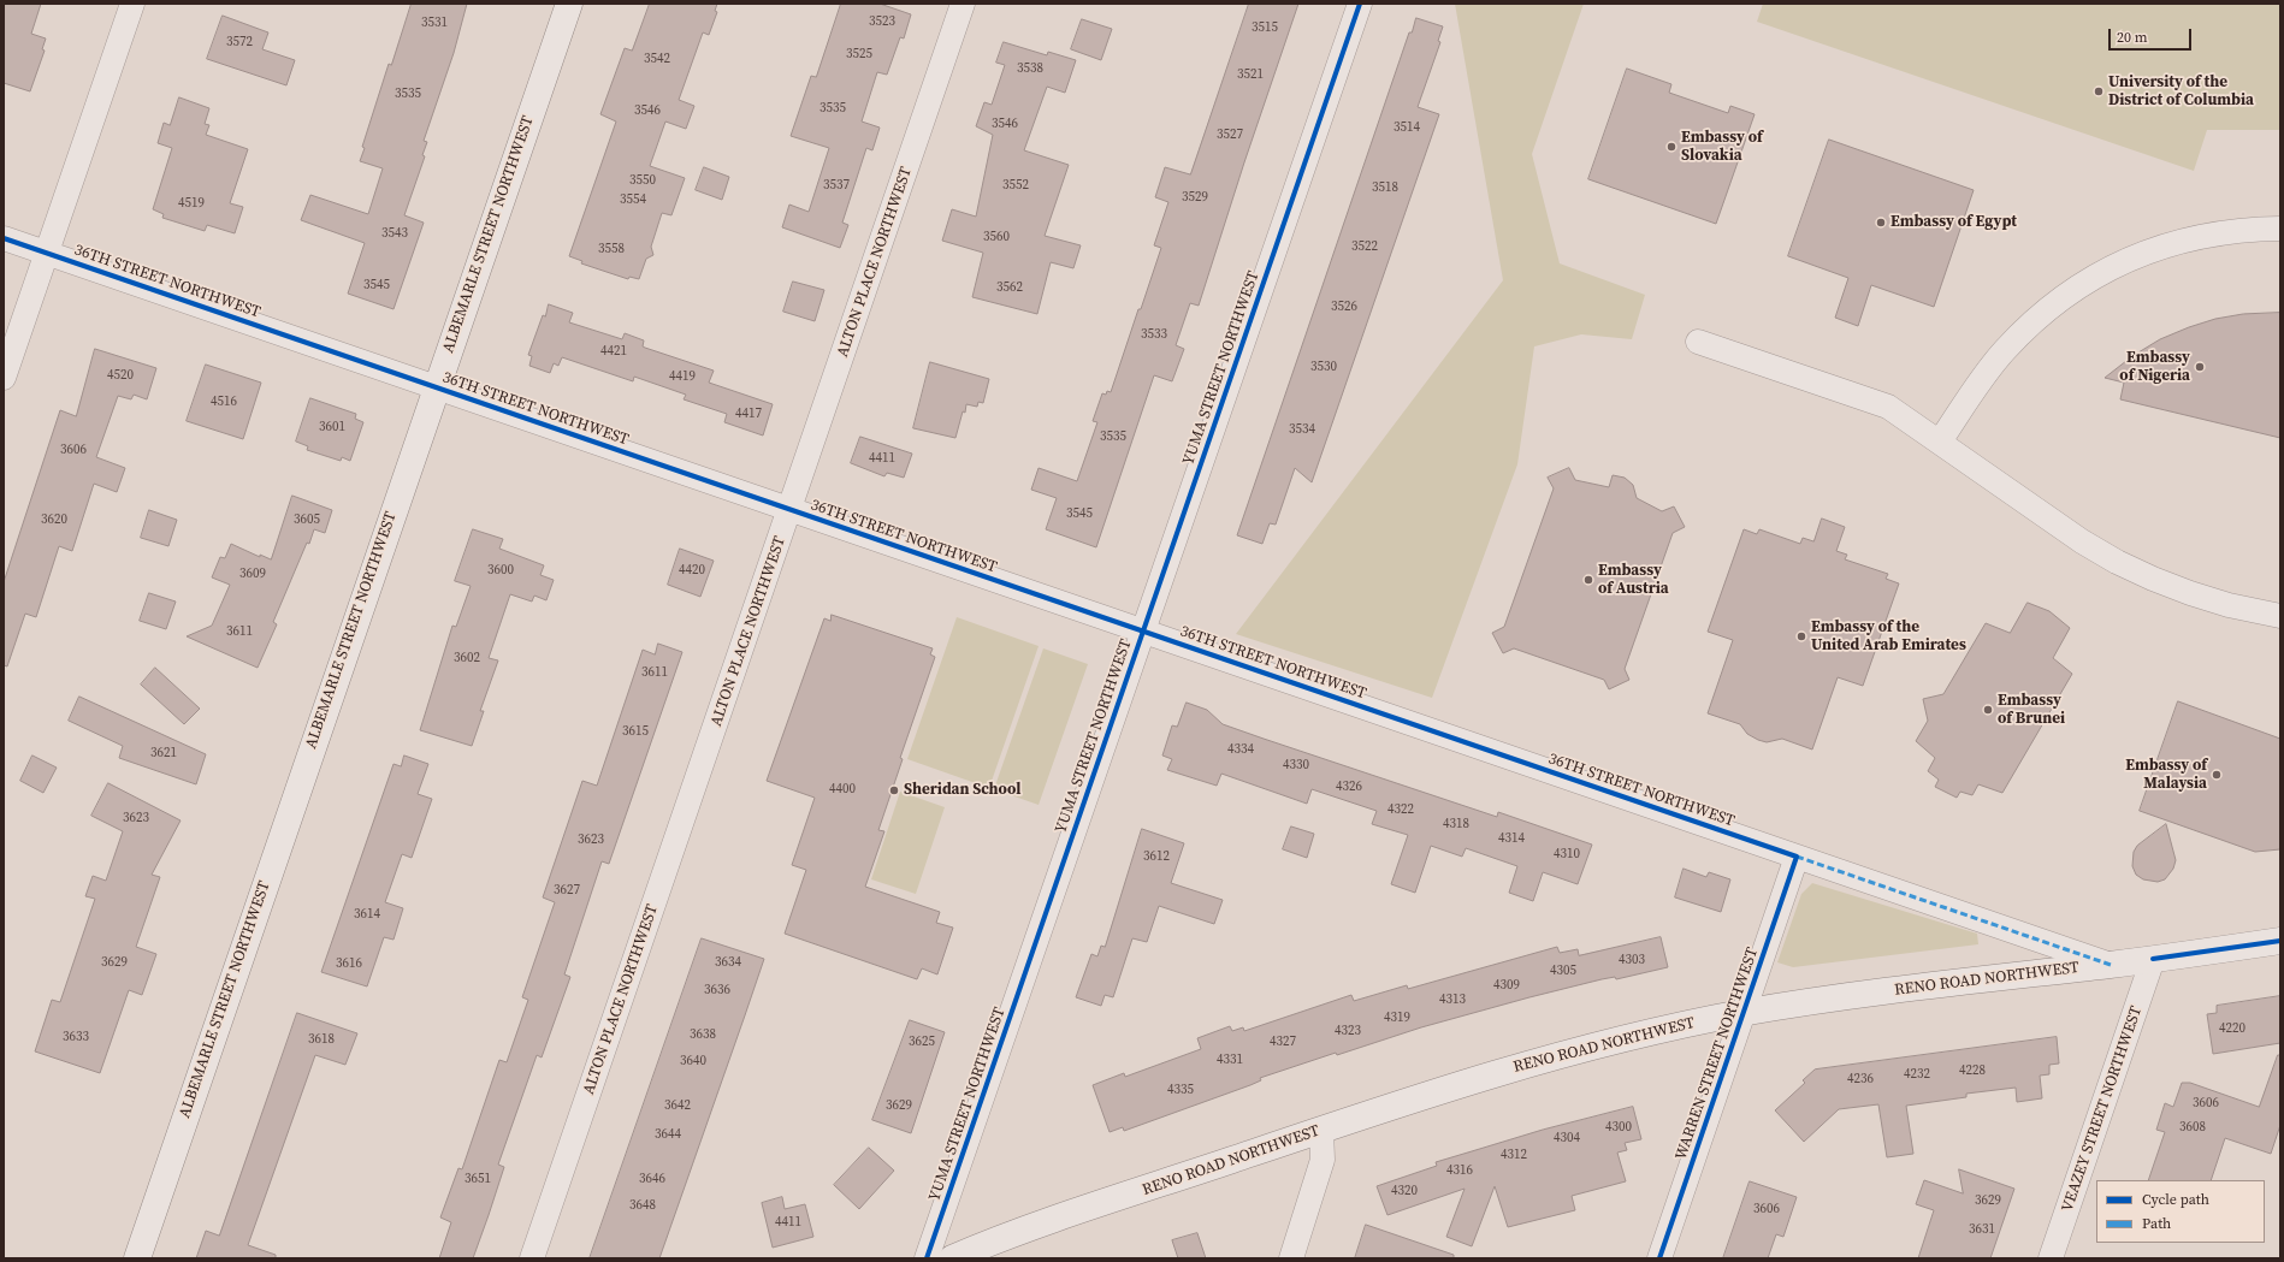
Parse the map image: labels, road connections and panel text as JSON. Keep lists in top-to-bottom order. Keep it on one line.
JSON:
{"streets":{"main road":["ALBEMARLE STREET NORTHWEST","RENO ROAD NORTHWEST"],"street":["ALTON PLACE NORTHWEST","36TH STREET NORTHWEST","YUMA STREET NORTHWEST","WARREN STREET NORTHWEST","VEAZEY STREET NORTHWEST"]},"crossings":[["ALBEMARLE STREET NORTHWEST","36TH STREET NORTHWEST"],["ALTON PLACE NORTHWEST","36TH STREET NORTHWEST"],["36TH STREET NORTHWEST","YUMA STREET NORTHWEST"],["36TH STREET NORTHWEST","RENO ROAD NORTHWEST"],["36TH STREET NORTHWEST","WARREN STREET NORTHWEST"],["RENO ROAD NORTHWEST","WARREN STREET NORTHWEST"],["RENO ROAD NORTHWEST","VEAZEY STREET NORTHWEST"]],"places":["University of the District of Columbia","Embassy of Slovakia","Embassy of Egypt","Embassy of Nigeria","Embassy of Austria","Embassy of the United Arab Emirates","Embassy of Brunei","Embassy of Malaysia","Sheridan School"],"house_numbers":["3523","3531","3515","3572","3525","3542","3538","3521","3535","3535","3546","3546","3514","3527","3550","3537","3552","3518","3529","3554","4519","3543","3560","3522","3558","3545","3562","3526","3533","4421","3530","4520","4419","4516","4417","3601","3534","3535","3606","4411","3545","3620","3605","3600","4420","3609","3611","3602","3611","3615","4334","3621","4330","4326","4400","4322","3623","4318","4314","3623","4310","3612","3627","3614","4303","3629","3634","3616","4305","4309","3636","4313","4319","4220","4323","3638","3633","3618","3625","4327","4331","3640","4228","4232","4236","4335","3606","3642","3629","4300","3608","3644","4304","4312","4316","3651","3646","4320","3629","3648","3606","4411","3631"],"legend":["Cycle path","Path"],"scale_bar":"20 m"}
